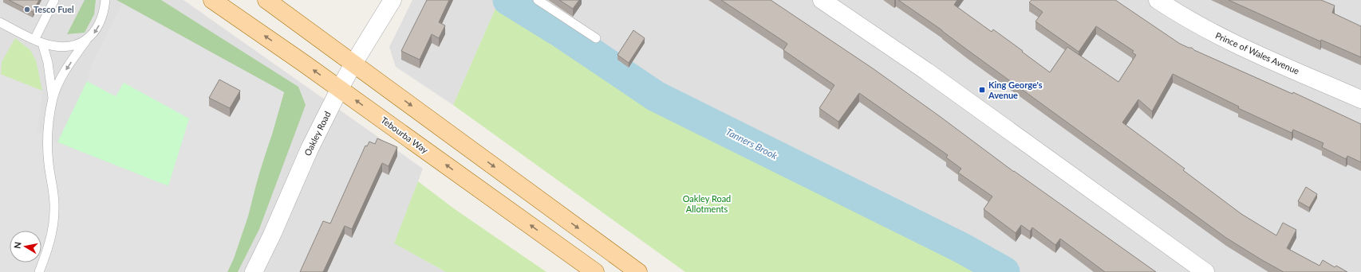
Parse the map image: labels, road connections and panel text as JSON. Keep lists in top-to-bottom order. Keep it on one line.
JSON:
{"streets":{"main road":["Tebourba Way"],"street":["Prince of Wales Avenue","Oakley Road"]},"crossings":[["Oakley Road","Tebourba Way"]],"water":["Tanners Brook"],"parks":["Oakley Road Allotments"],"places":{"other":["Tesco Fuel"],"transit":["King George's Avenue"]},"north":"left"}
